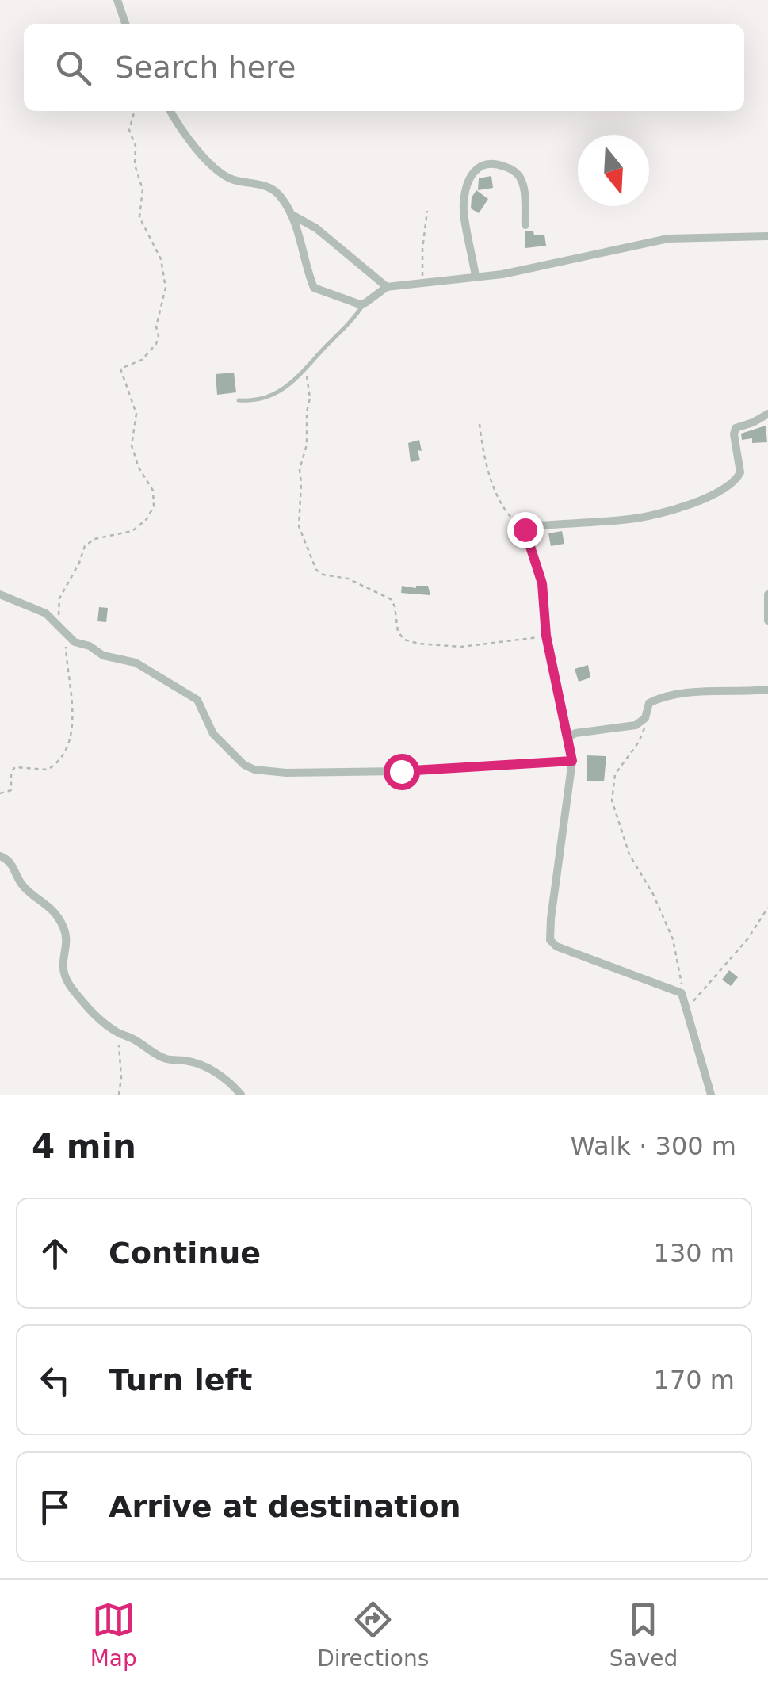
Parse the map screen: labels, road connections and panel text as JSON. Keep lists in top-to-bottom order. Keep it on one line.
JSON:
{"north":"bottom","page":{"search":"Search here","heading":["4 min","Walk · 300 m"],"list":[["Continue","130 m"],["Turn left","170 m"],"Arrive at destination"],"nav":["Map","Directions","Saved"]}}
